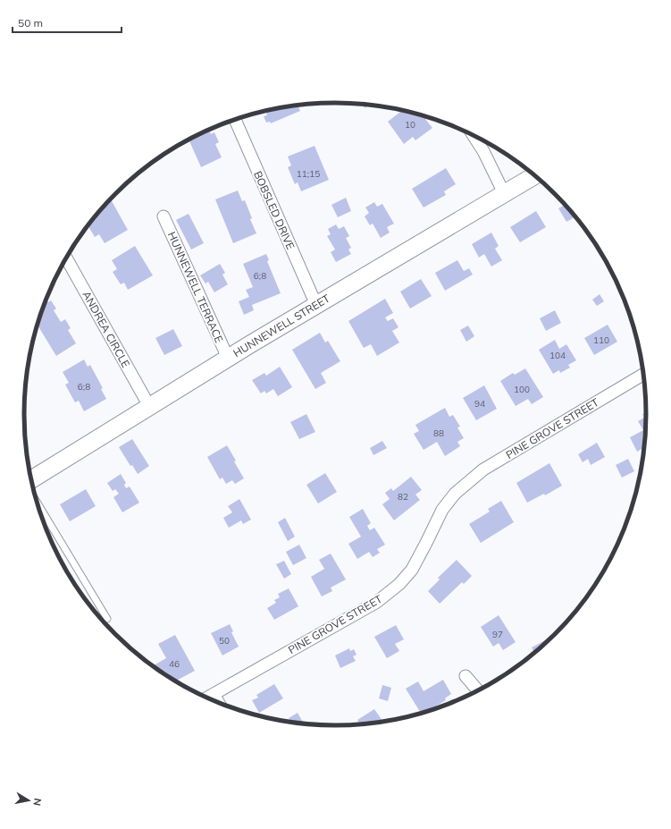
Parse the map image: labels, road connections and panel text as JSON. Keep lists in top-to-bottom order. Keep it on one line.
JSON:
{"streets":{"main road":["HUNNEWELL STREET"],"street":["BOBSLED DRIVE","HUNNEWELL TERRACE","ANDREA CIRCLE","PINE GROVE STREET"]},"crossings":[["BOBSLED DRIVE","HUNNEWELL STREET"],["HUNNEWELL TERRACE","HUNNEWELL STREET"],["HUNNEWELL STREET","ANDREA CIRCLE"]],"house_numbers":["10","11;15","6;8","110","104","6;8","100","94","88","82","97","50","46"],"scale_bar":"50 m","north":"right"}
